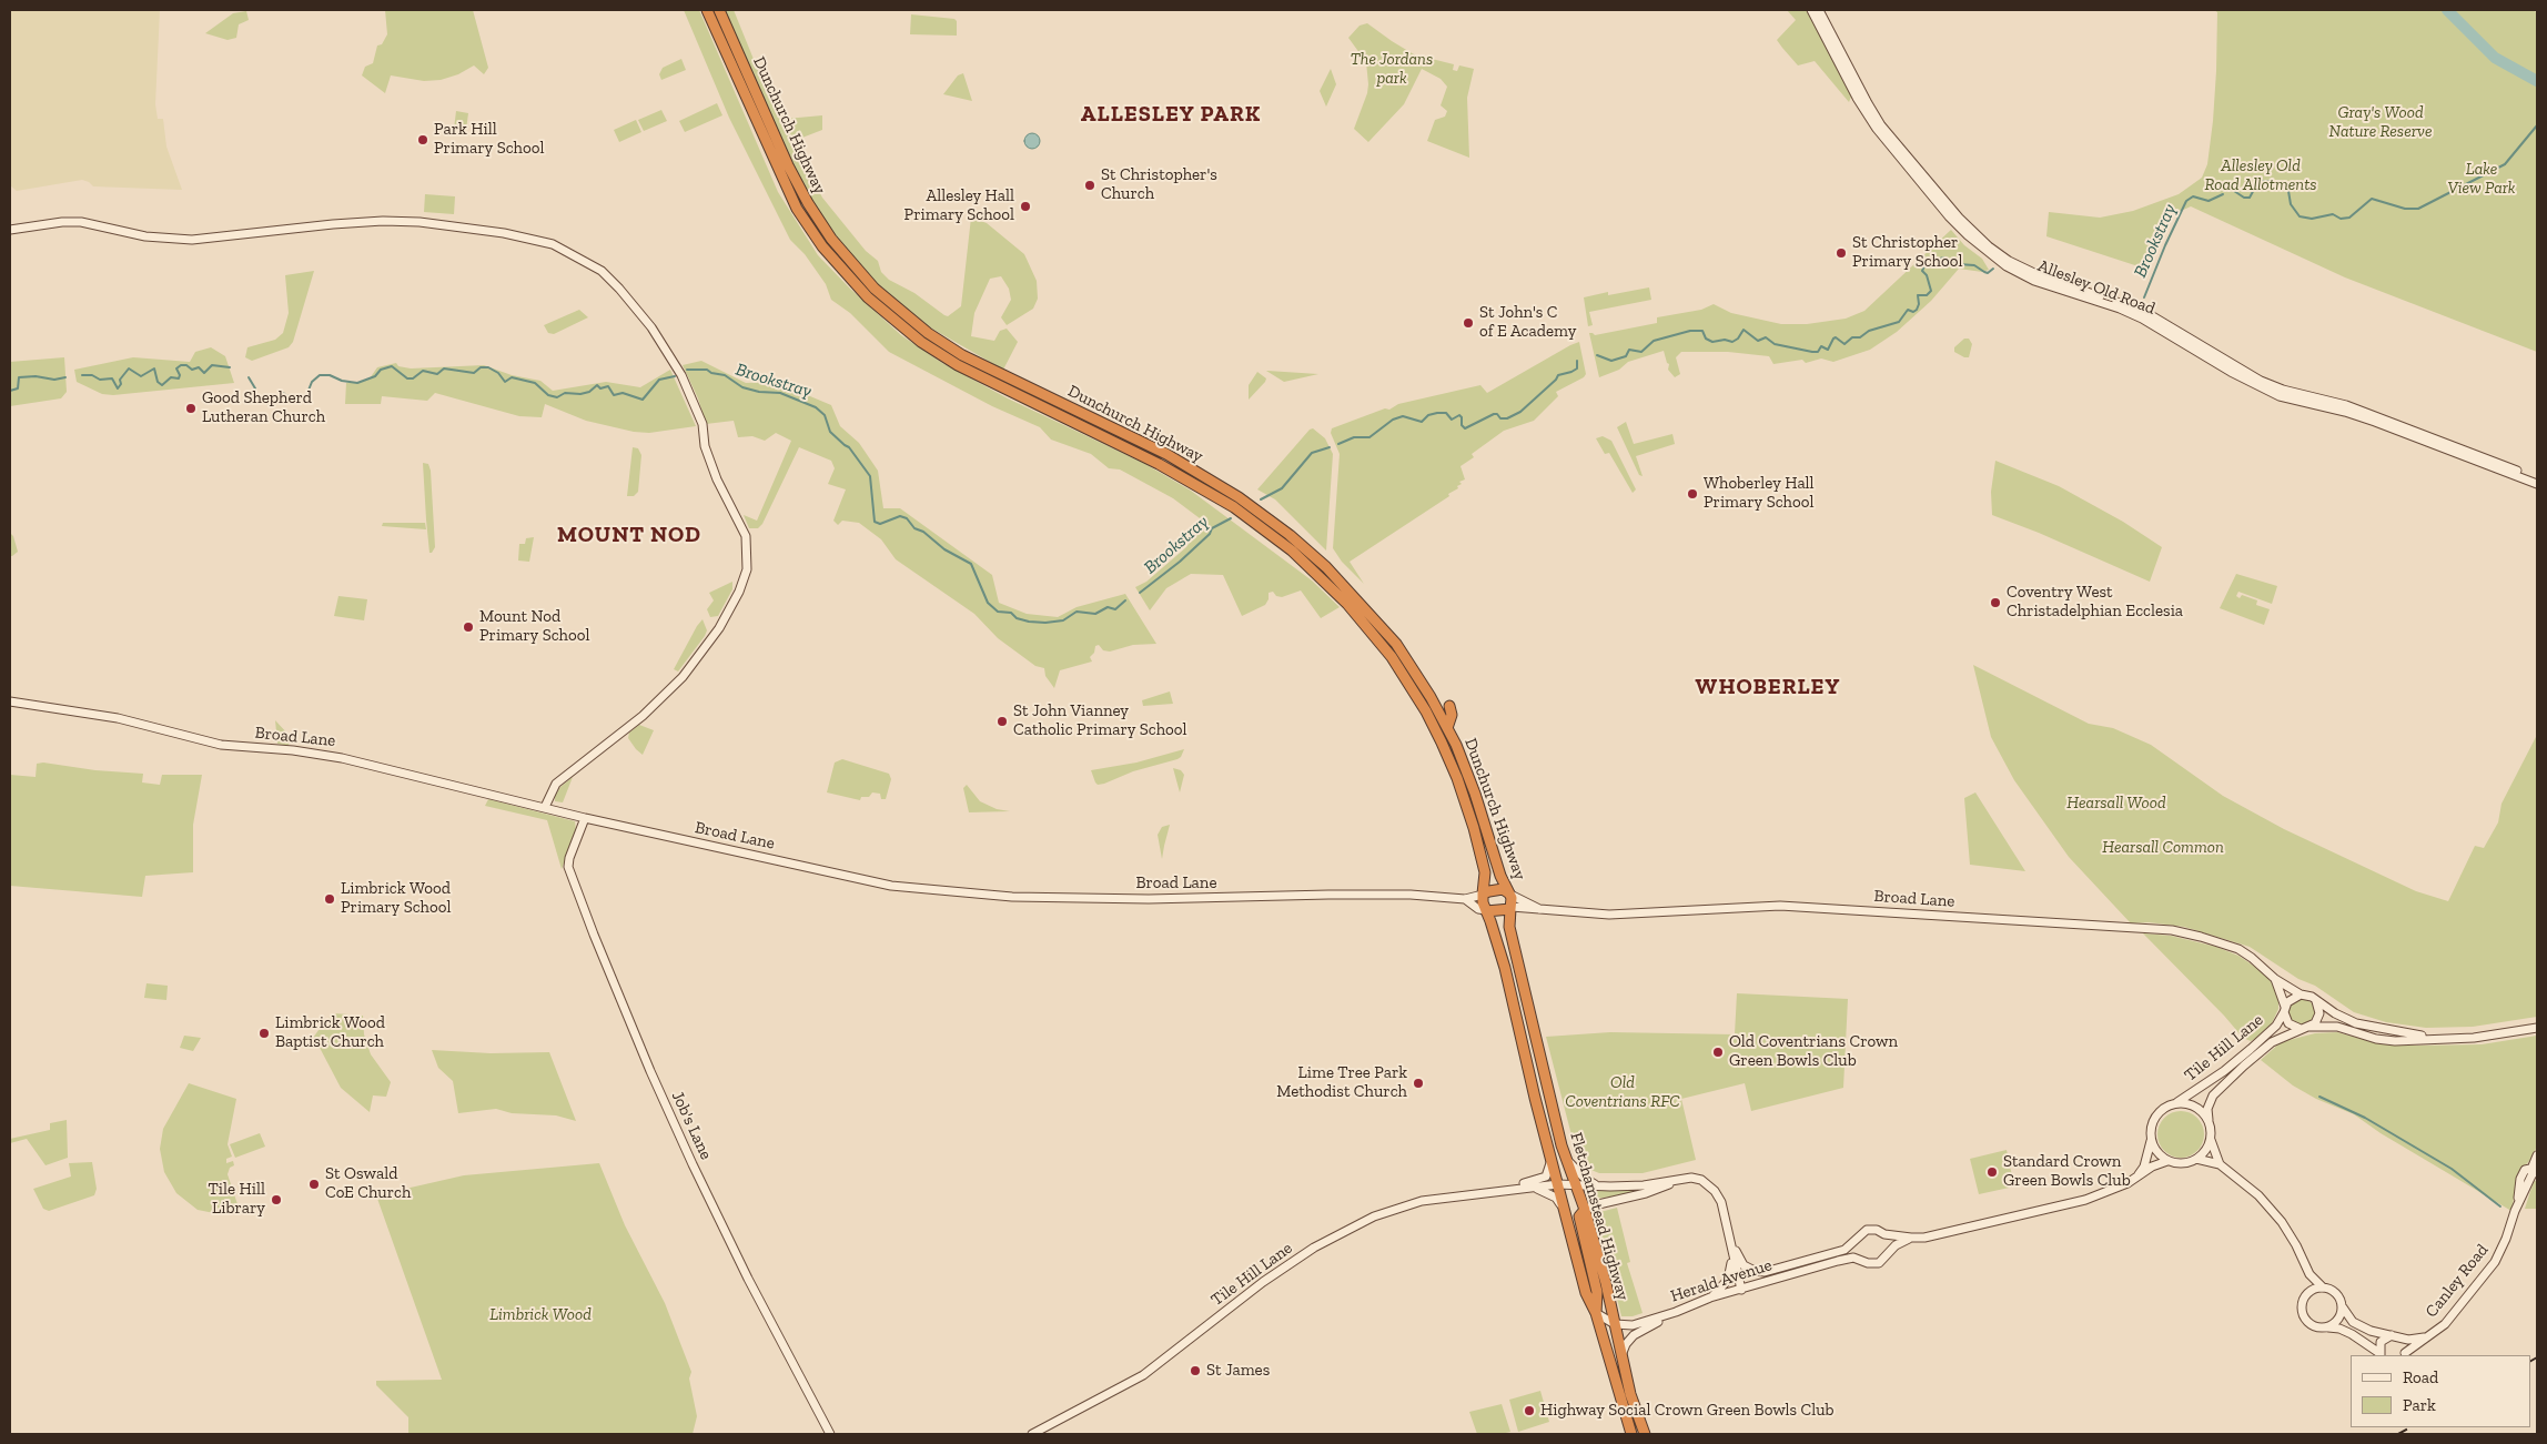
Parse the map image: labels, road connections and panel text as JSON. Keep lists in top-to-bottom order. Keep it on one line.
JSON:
{"streets":{"highway":["Dunchurch Highway","Fletchamstead Highway"],"street":["Allesley Old Road","Broad Lane","Tile Hill Lane","Job's Lane","Herald Avenue","Canley Road"]},"crossings":[["Dunchurch Highway","Broad Lane"],["Dunchurch Highway","Fletchamstead Highway"],["Broad Lane","Tile Hill Lane"],["Broad Lane","Job's Lane"],["Broad Lane","Fletchamstead Highway"],["Tile Hill Lane","Fletchamstead Highway"],["Tile Hill Lane","Herald Avenue"],["Fletchamstead Highway","Herald Avenue"]],"districts":["ALLESLEY PARK","MOUNT NOD","WHOBERLEY"],"water":["Brookstray"],"parks":["The Jordans park","Gray's Wood Nature Reserve","Allesley Old Road Allotments","Lake View Park","Hearsall Wood","Hearsall Common","Old Coventrians RFC","Limbrick Wood"],"places":["Park Hill Primary School","St Christopher's Church","Allesley Hall Primary School","St Christopher Primary School","St John's C of E Academy","Good Shepherd Lutheran Church","Whoberley Hall Primary School","Coventry West Christadelphian Ecclesia","Mount Nod Primary School","St John Vianney Catholic Primary School","Limbrick Wood Primary School","Limbrick Wood Baptist Church","Old Coventrians Crown Green Bowls Club","Lime Tree Park Methodist Church","Standard Crown Green Bowls Club","St Oswald CoE Church","Tile Hill Library","St James","Highway Social Crown Green Bowls Club"],"legend":["Road","Park"]}
